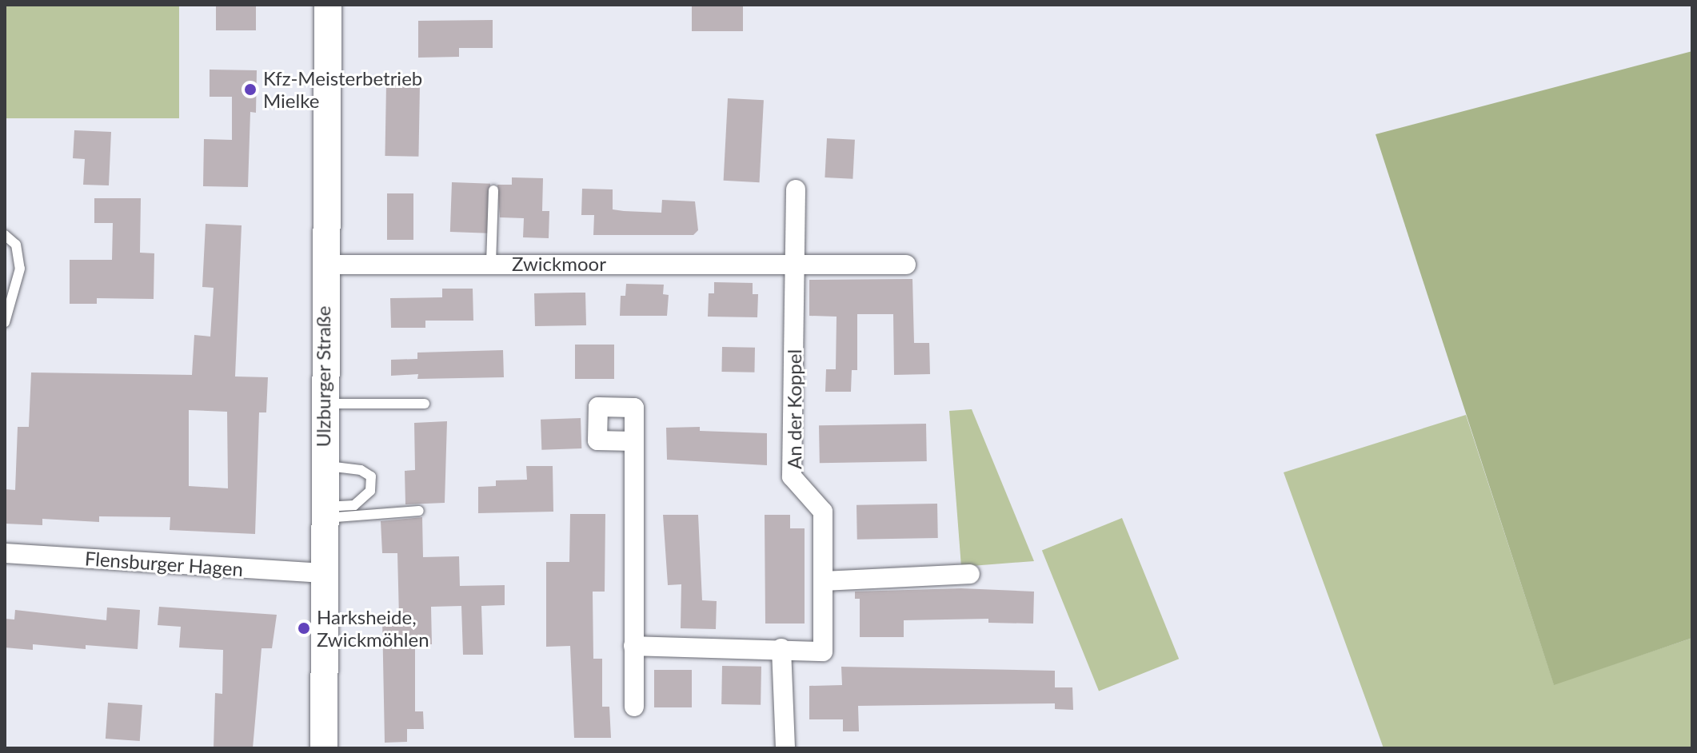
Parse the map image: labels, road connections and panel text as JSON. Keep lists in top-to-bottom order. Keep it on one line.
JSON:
{"streets":{"main road":["Ulzburger Straße"],"street":["Zwickmoor","An der Koppel","Flensburger Hagen"]},"crossings":[["Zwickmoor","Ulzburger Straße"],["Zwickmoor","An der Koppel"],["Ulzburger Straße","Flensburger Hagen"]],"places":["Kfz-Meisterbetrieb Mielke","Harksheide, Zwickmöhlen"]}
